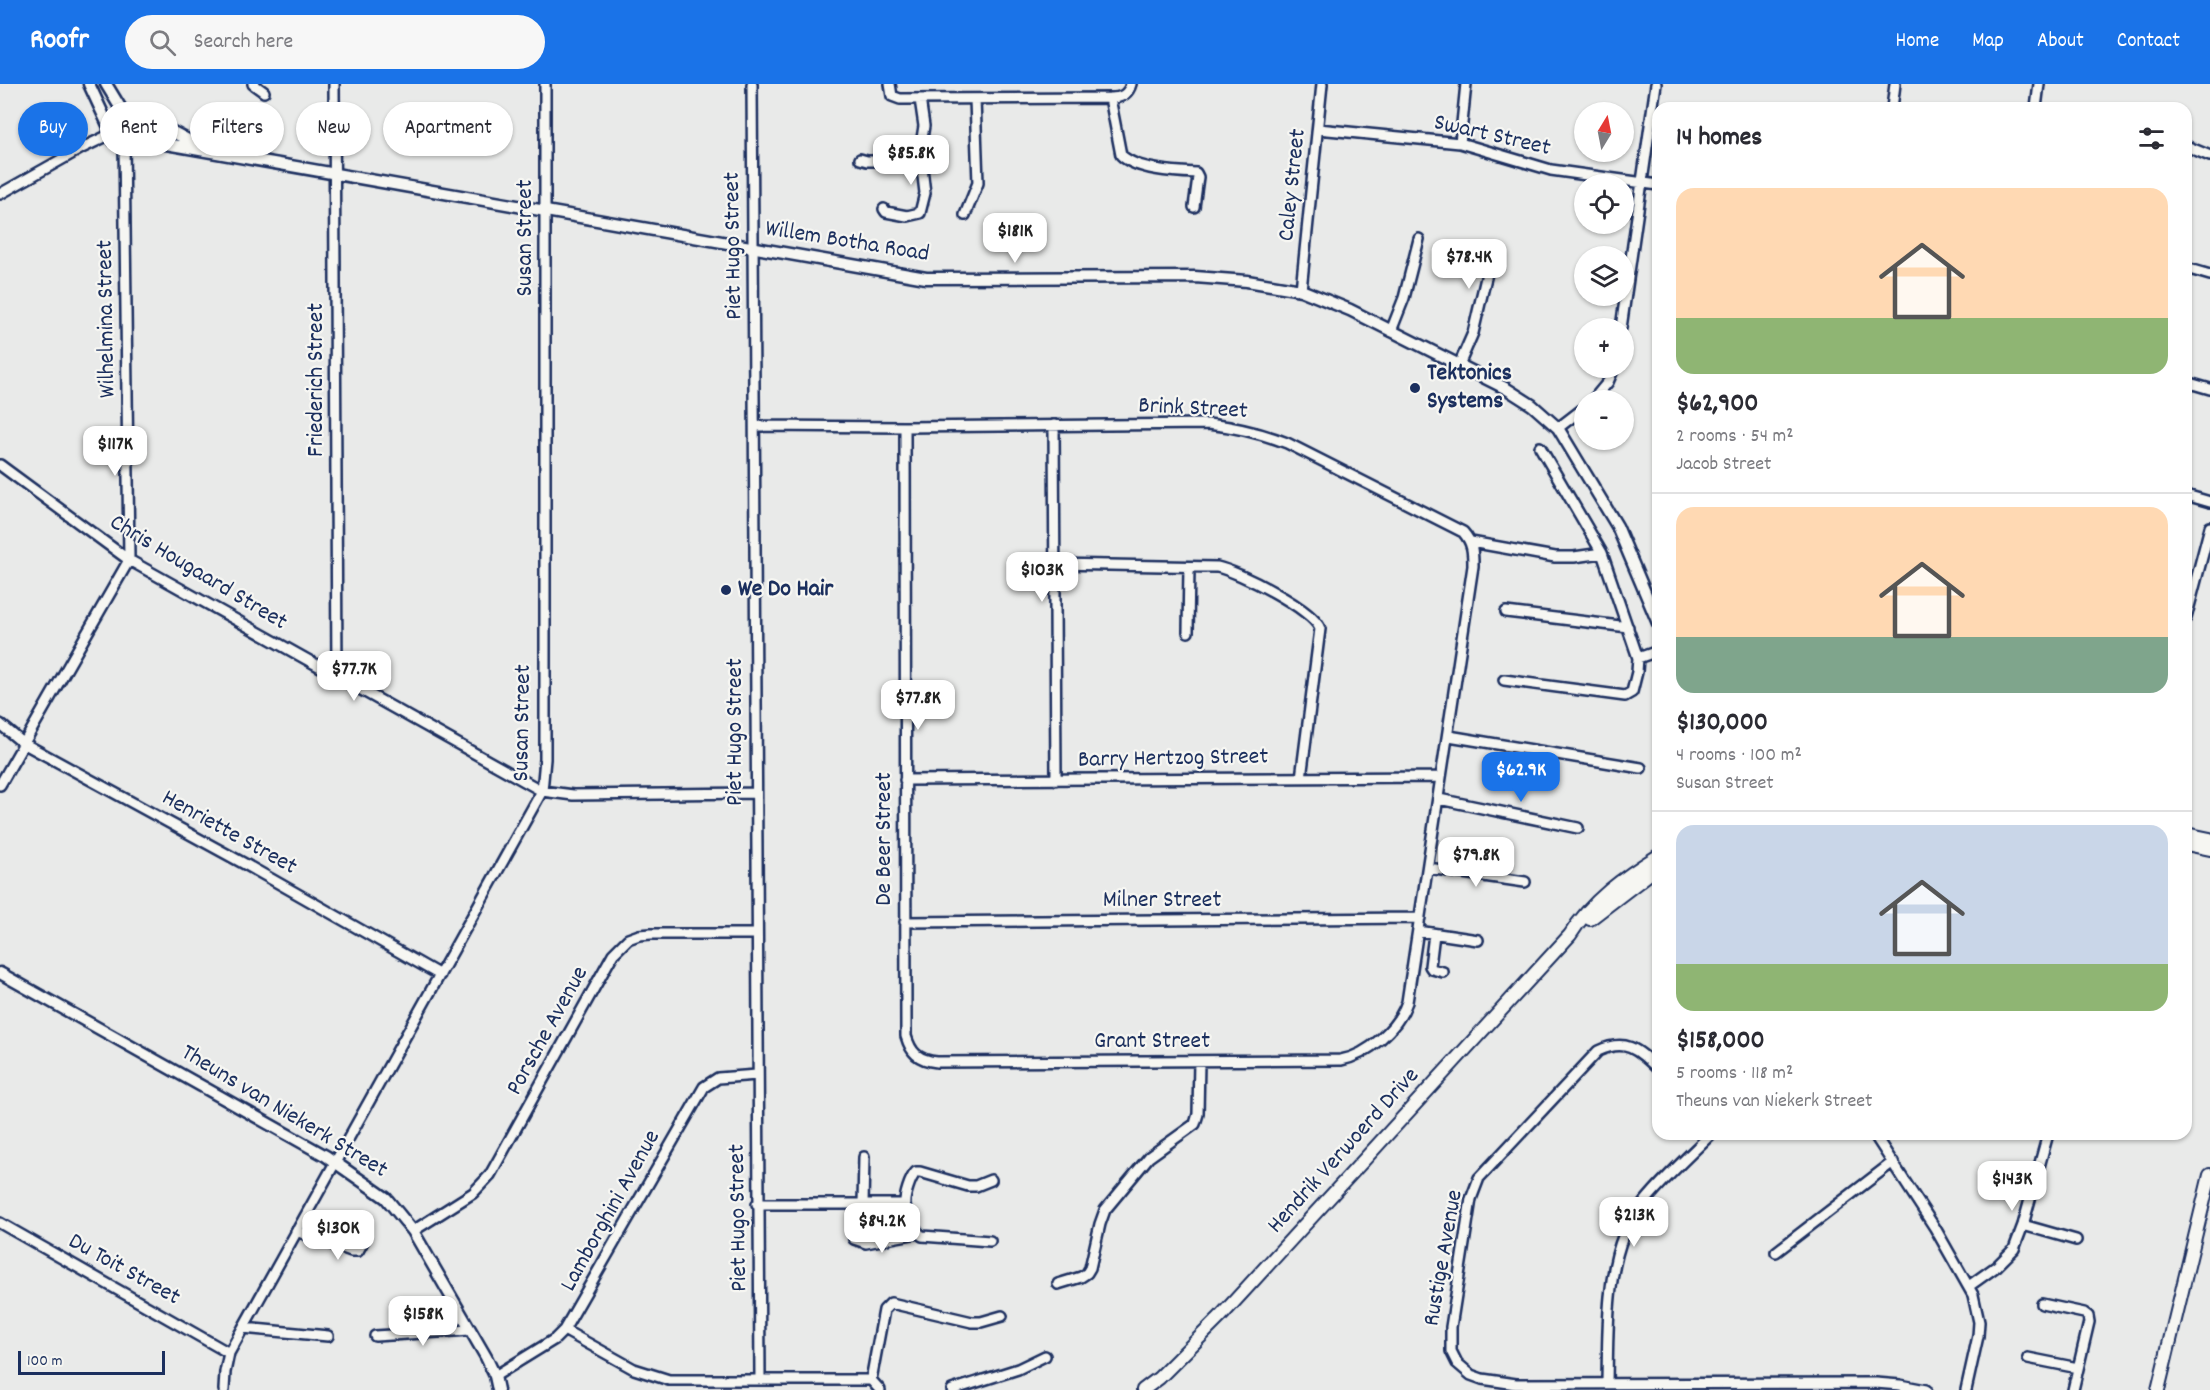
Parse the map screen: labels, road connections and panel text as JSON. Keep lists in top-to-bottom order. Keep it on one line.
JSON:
{"streets":{"main road":["Hendrik Verwoerd Drive"],"street":["Swart Street","Caley Street","Susan Street","Willem Botha Road","Piet Hugo Street","Wilhelmina Street","Friederich Street","Brink Street","Chris Hougaard Street","Barry Hertzog Street","Henriette Street","De Beer Street","Milner Street","Porsche Avenue","Grant Street","Theuns van Niekerk Street","Lamborghini Avenue","Rustige Avenue","Du Toit Street"]},"crossings":[["Swart Street","Caley Street"],["Caley Street","Willem Botha Road"],["Susan Street","Willem Botha Road"],["Susan Street","Chris Hougaard Street"],["Susan Street","Henriette Street"],["Susan Street","Theuns van Niekerk Street"],["Susan Street","Du Toit Street"],["Willem Botha Road","Piet Hugo Street"],["Willem Botha Road","Friederich Street"],["Piet Hugo Street","Brink Street"],["Piet Hugo Street","Chris Hougaard Street"],["Piet Hugo Street","Porsche Avenue"],["Piet Hugo Street","Lamborghini Avenue"],["Wilhelmina Street","Chris Hougaard Street"],["Friederich Street","Chris Hougaard Street"],["Brink Street","De Beer Street"],["Barry Hertzog Street","De Beer Street"],["De Beer Street","Milner Street"],["De Beer Street","Grant Street"],["Porsche Avenue","Theuns van Niekerk Street"],["Theuns van Niekerk Street","Lamborghini Avenue"]],"places":["Tektonics Systems","We Do Hair"],"scale_bar":"100 m","north":"top","page":{"header":"Roofr","search":"Search here","nav":["Home","Map","About","Contact"],"map_buttons":["+","−"],"chip":["Buy","Rent","Filters","New","Apartment"],"heading":"14 homes","price":["$85.8K","$181K","$78.4K","$117K","$103K","$77.7K","$77.8K","$62.9K","$79.8K","$143K","$213K","$84.2K","$130K","$158K"],"list":[{"name":"$62,900","note":"2 rooms · 54 m² · Jacob Street"},{"name":"$130,000","note":"4 rooms · 100 m² · Susan Street"},{"name":"$158,000","note":"5 rooms · 118 m² · Theuns van Niekerk Street"}],"scale":"100 m"}}
